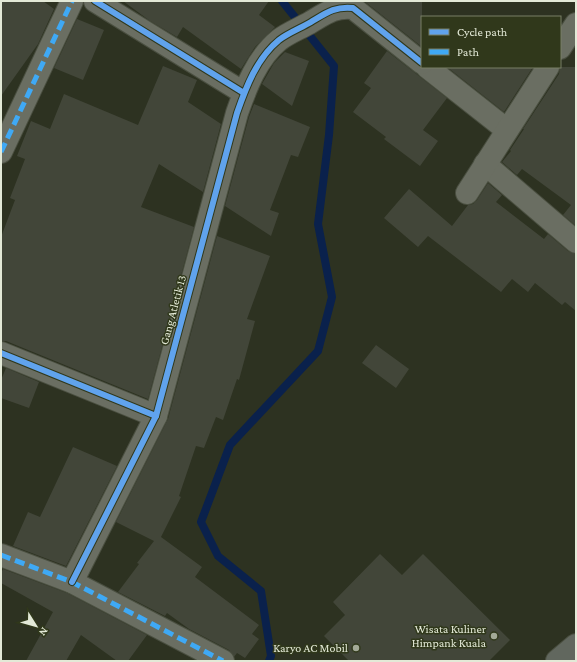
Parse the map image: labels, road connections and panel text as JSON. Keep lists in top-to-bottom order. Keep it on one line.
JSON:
{"streets":{"street":["Gang Atletik 13"]},"places":["Wisata Kuliner Himpank Kuala","Karyo AC Mobil"],"legend":["Cycle path","Path"],"north":"bottom right"}
